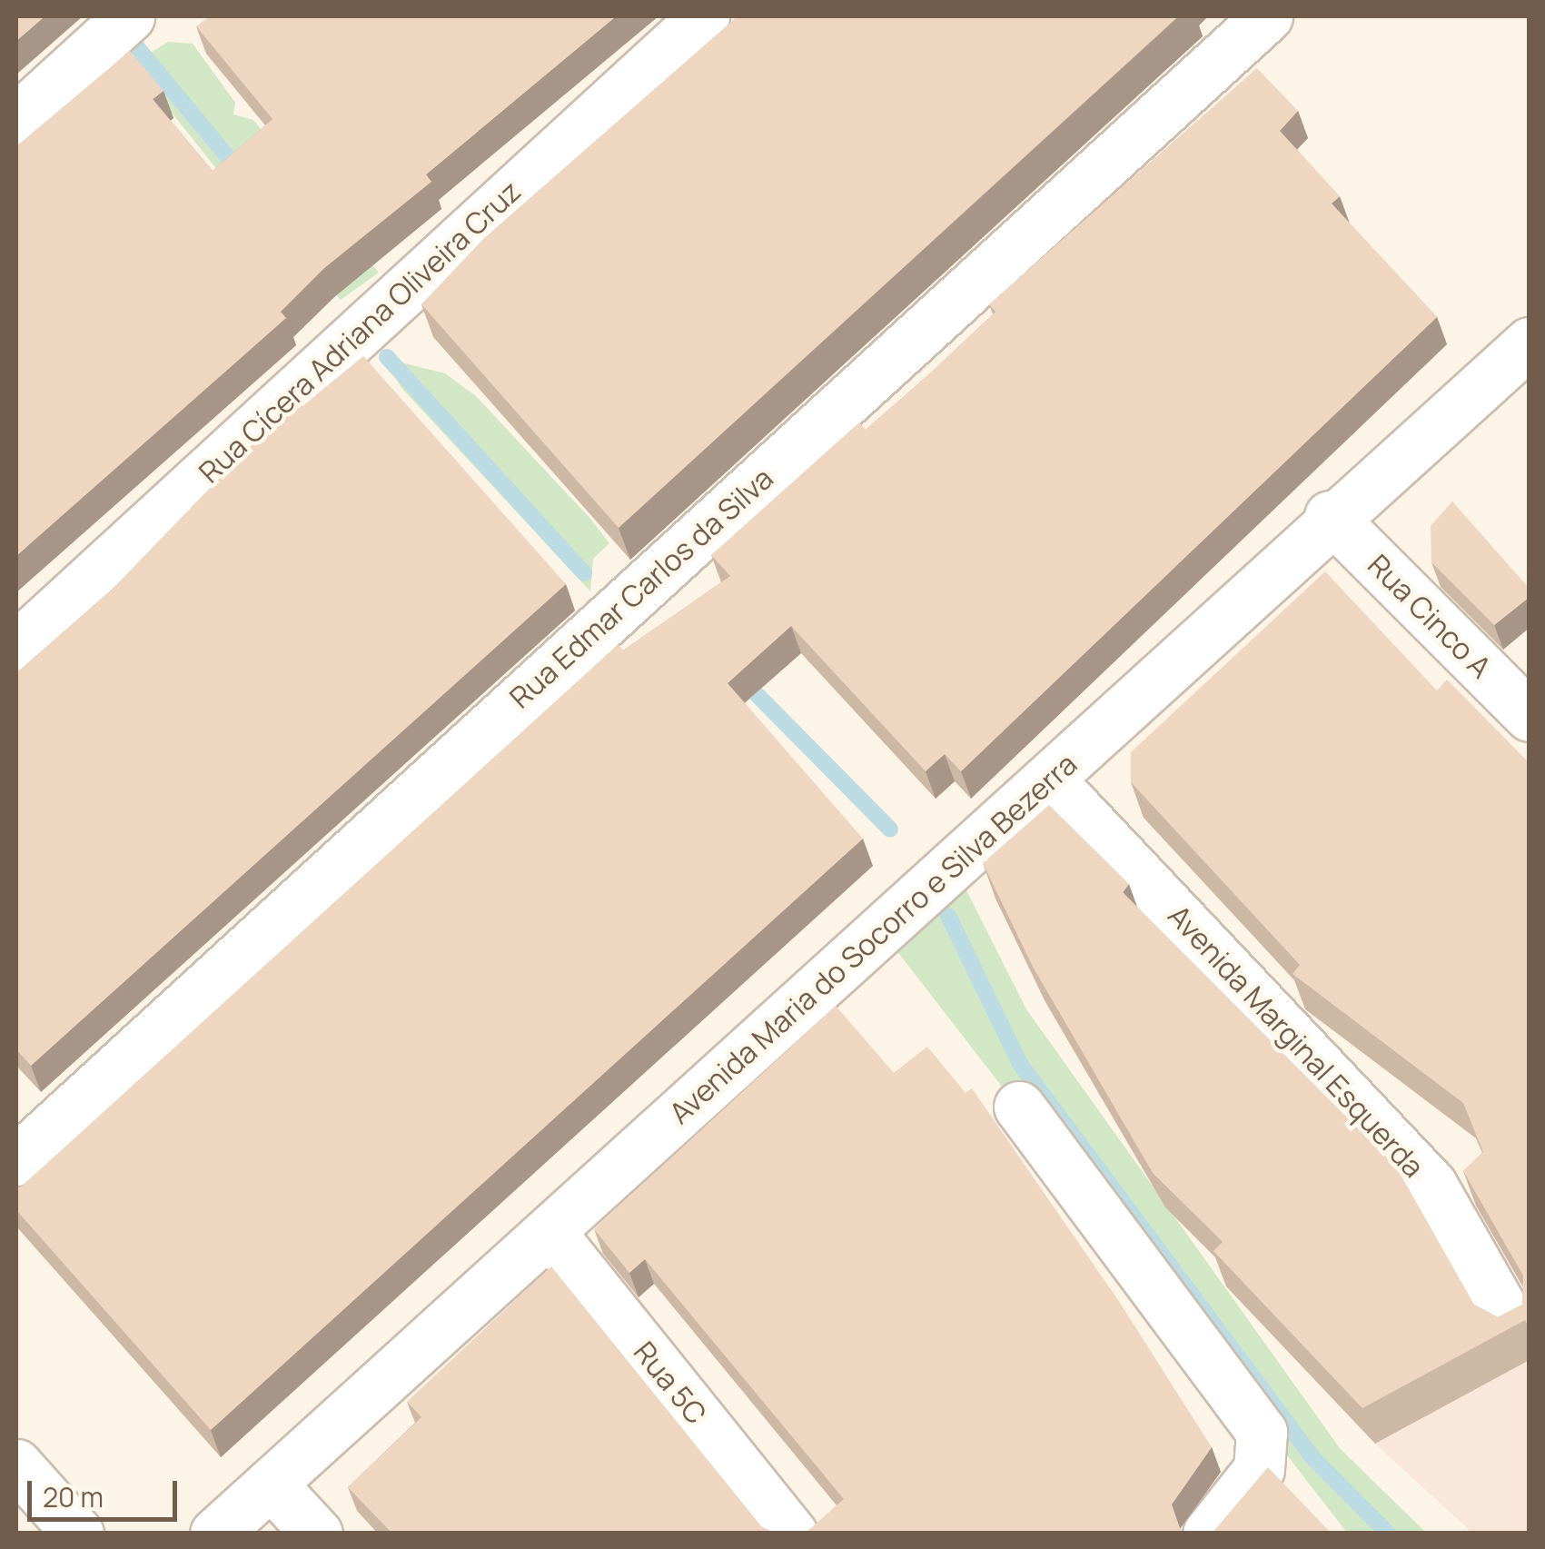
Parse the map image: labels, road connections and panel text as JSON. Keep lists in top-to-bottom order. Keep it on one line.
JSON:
{"streets":{"street":["Rua Cícera Adriana Oliveira Cruz","Rua Edmar Carlos da Silva","Rua Cinco A","Avenida Maria do Socorro e Silva Bezerra","Avenida Marginal Esquerda","Rua 5C"]},"crossings":[["Rua Cinco A","Avenida Maria do Socorro e Silva Bezerra"],["Avenida Maria do Socorro e Silva Bezerra","Avenida Marginal Esquerda"],["Avenida Maria do Socorro e Silva Bezerra","Rua 5C"]],"scale_bar":"20 m"}
